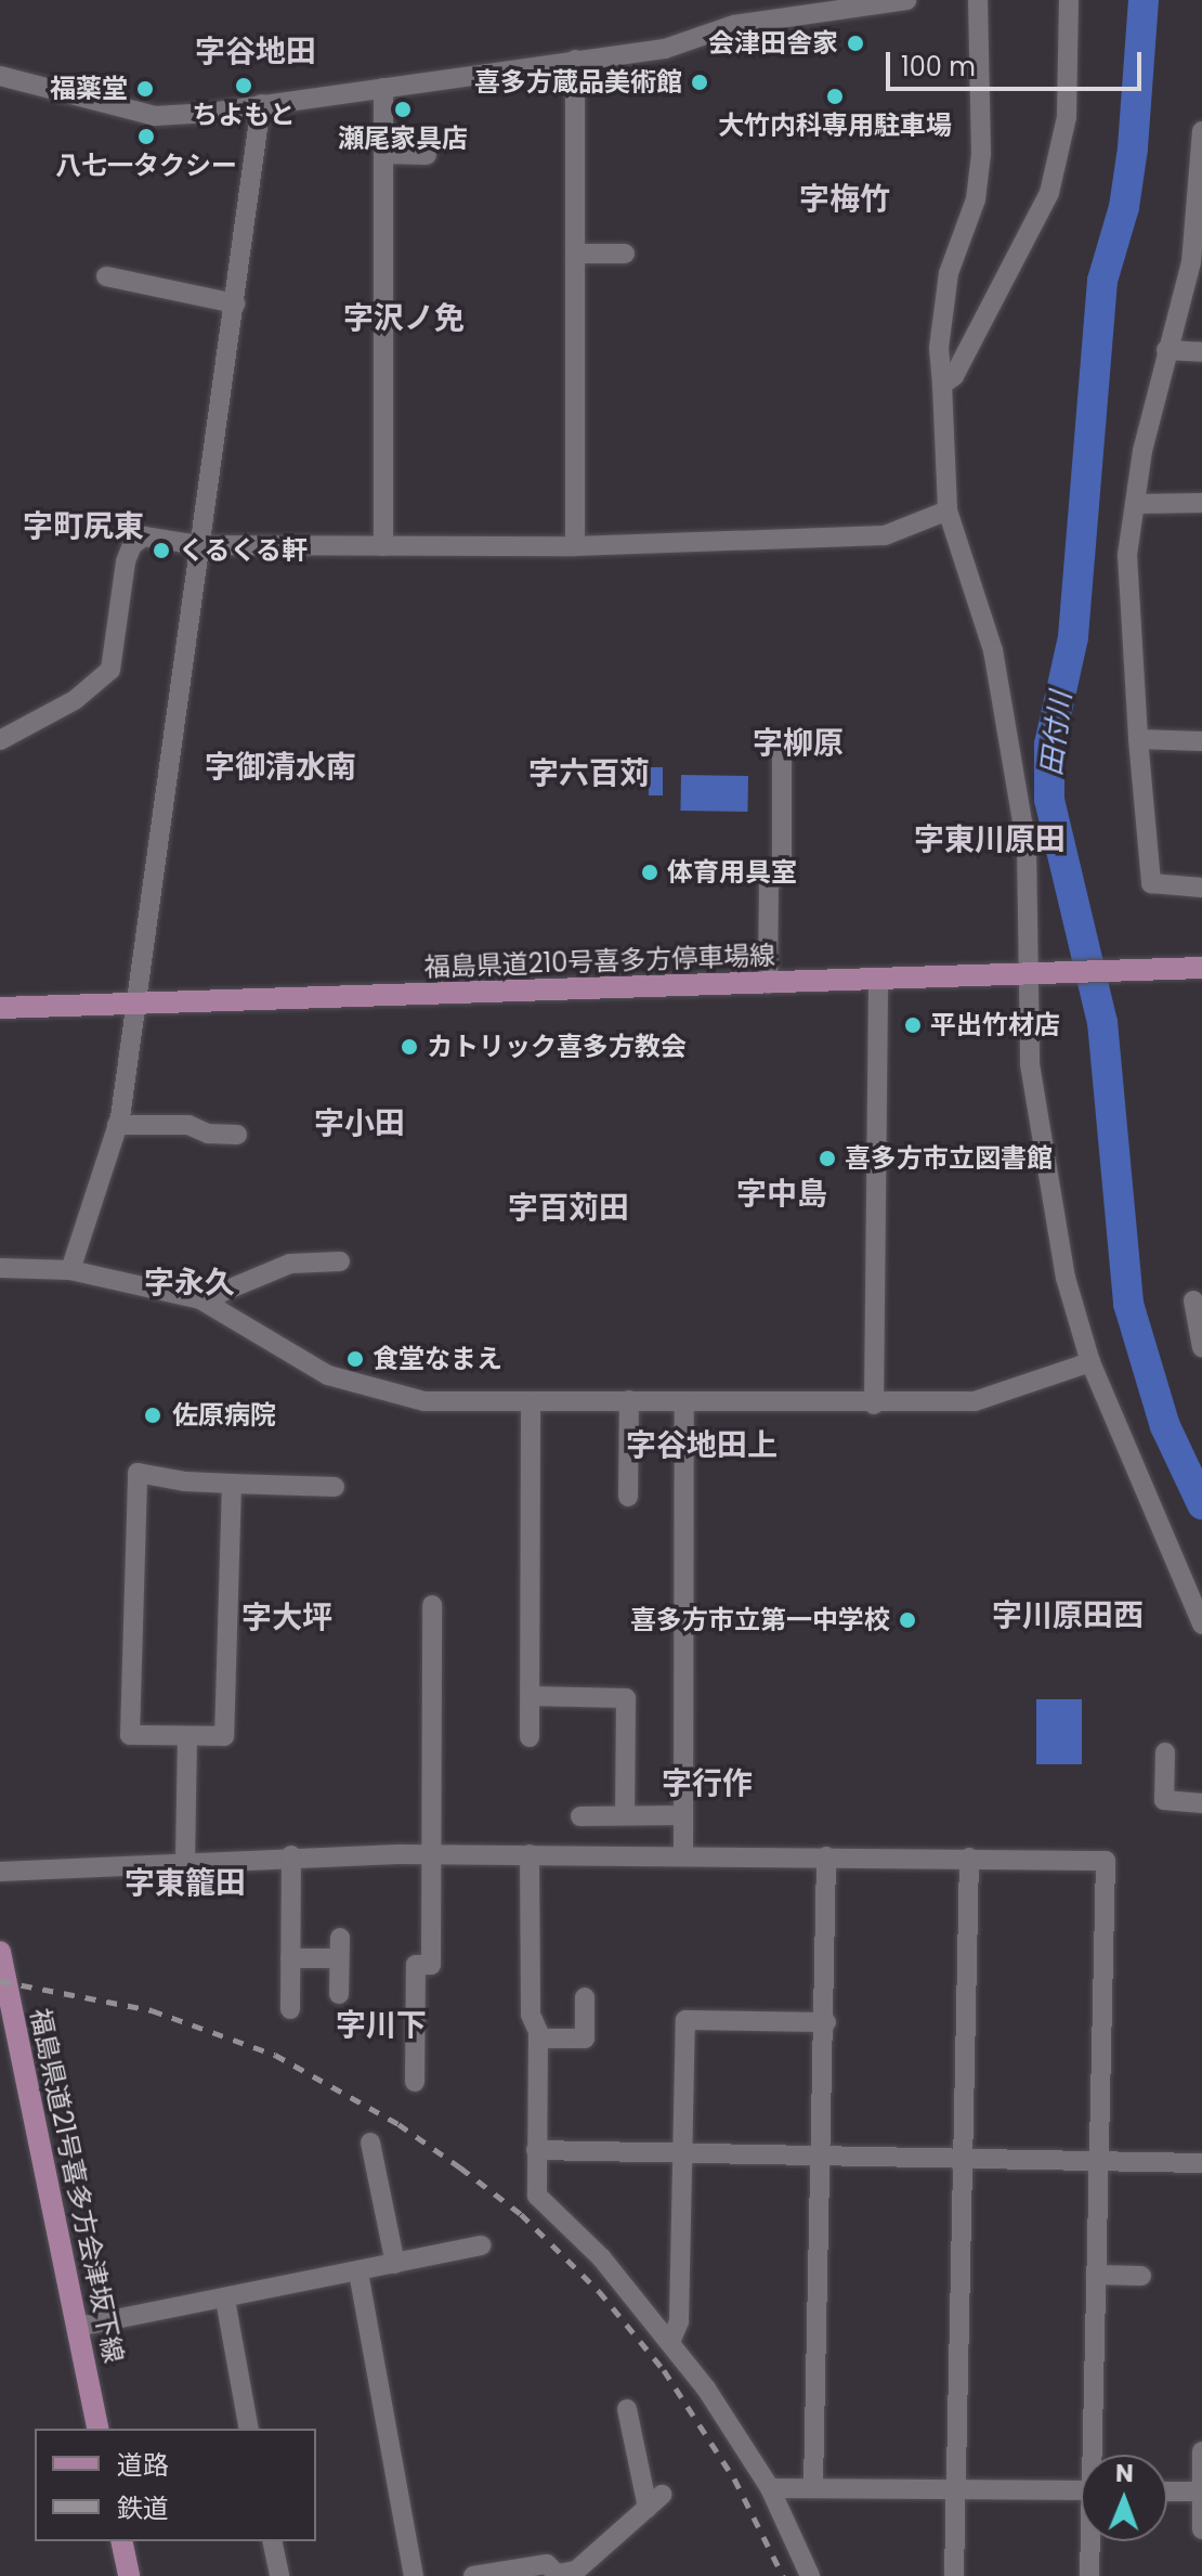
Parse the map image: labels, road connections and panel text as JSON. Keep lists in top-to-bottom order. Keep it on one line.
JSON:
{"streets":{"main road":["福島県道210号喜多方停車場線","福島県道21号喜多方会津坂下線"]},"districts":["字谷地田","字梅竹","字沢ノ免","字町尻東","字柳原","字御清水南","字六百苅","字東川原田","字小田","字中島","字百苅田","字永久","字谷地田上","字川原田西","字大坪","字行作","字東籠田","字川下"],"water":["田付川"],"places":["会津田舎家","喜多方蔵品美術館","ちよもと","福薬堂","大竹内科専用駐車場","瀬尾家具店","八七一タクシー","くるくる軒","体育用具室","平出竹材店","カトリック喜多方教会","喜多方市立図書館","食堂なまえ","佐原病院","喜多方市立第一中学校"],"legend":["道路","鉄道"],"scale_bar":"100 m","north":"top"}
